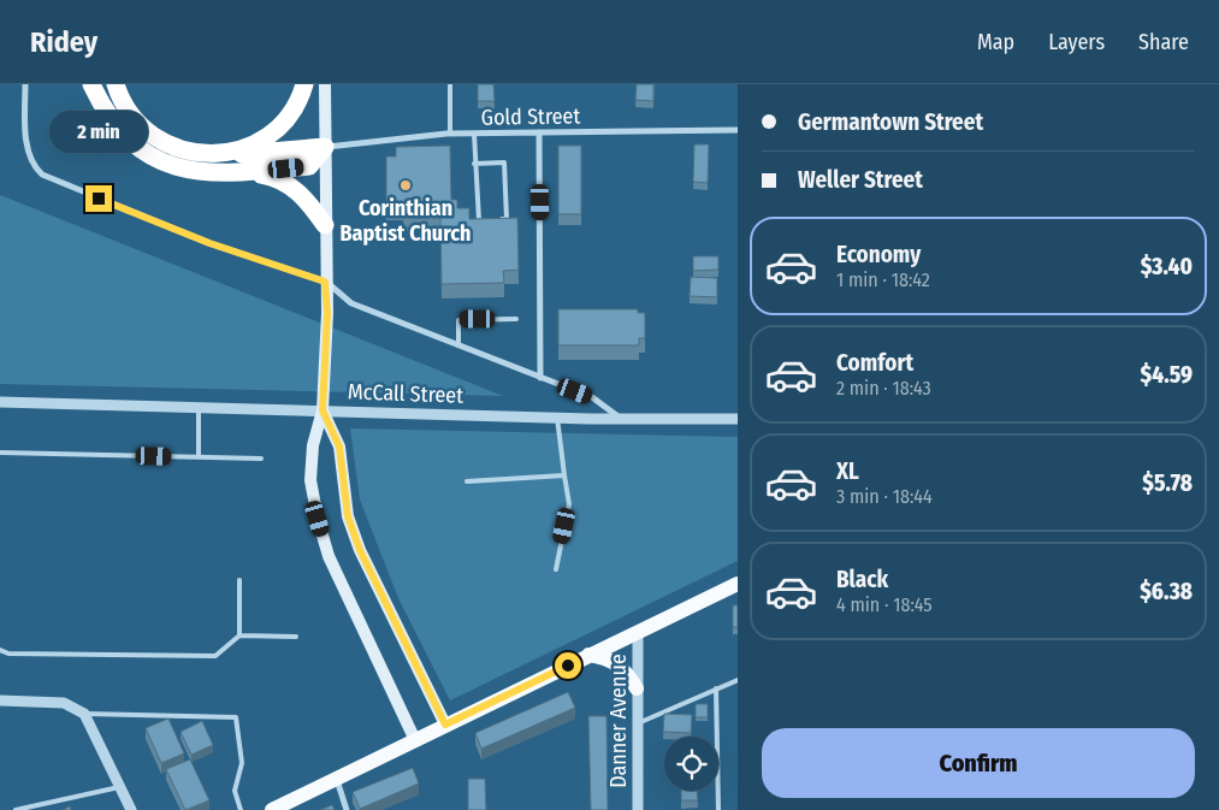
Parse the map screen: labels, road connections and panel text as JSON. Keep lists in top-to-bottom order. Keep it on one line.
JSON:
{"streets":{"street":["Gold Street","McCall Street","Danner Avenue"]},"places":["Corinthian Baptist Church"],"page":{"header":"Ridey","nav":["Map","Layers","Share"],"banner":["Germantown Street","Weller Street"],"bubble":"2 min","list":[{"name":"Economy","note":"1 min · 18:42","value":"$3.40"},{"name":"Comfort","note":"2 min · 18:43","value":"$4.59"},{"name":"XL","note":"3 min · 18:44","value":"$5.78"},{"name":"Black","note":"4 min · 18:45","value":"$6.38"}],"buttons":"Confirm"}}
